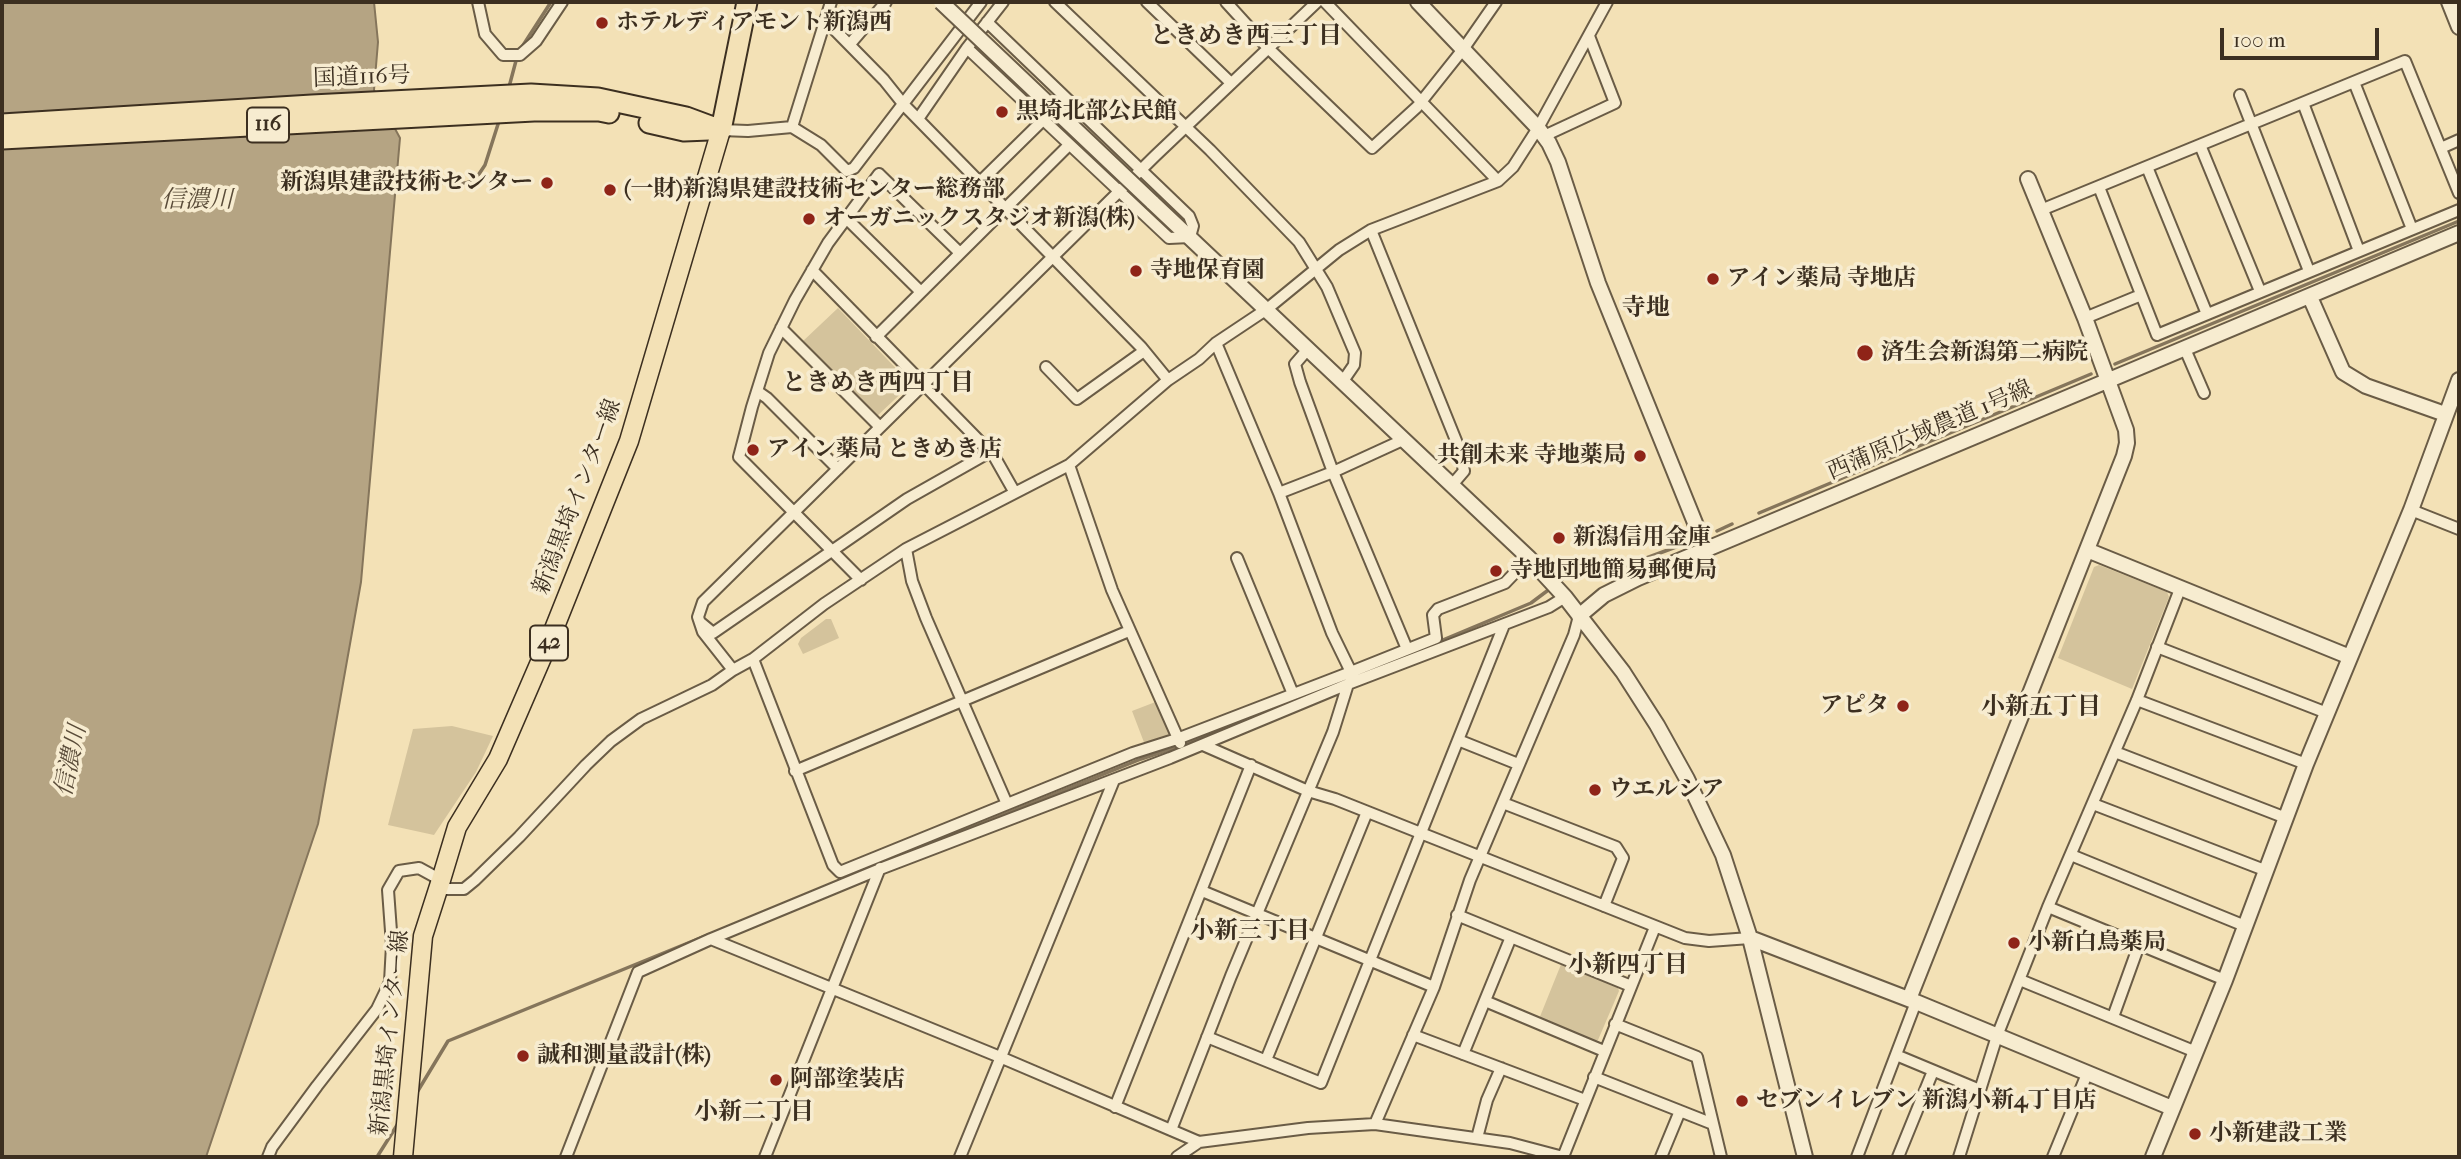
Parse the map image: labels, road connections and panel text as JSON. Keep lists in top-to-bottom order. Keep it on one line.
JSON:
{"streets":{"highway":["国道116号","116"],"main road":["新潟黒埼インター線","42"],"street":["西蒲原広域農道 1号線"]},"crossings":[["国道116号","新潟黒埼インター線"]],"districts":["ときめき西三丁目","寺地","ときめき西四丁目","小新五丁目","小新三丁目","小新四丁目","小新二丁目"],"water":["信濃川"],"places":["ホテルディアモント新潟西","黒埼北部公民館","新潟県建設技術センター","(一財)新潟県建設技術センター総務部","オーガニックスタジオ新潟(株)","寺地保育園","アイン薬局 寺地店","済生会新潟第二病院","アイン薬局 ときめき店","共創未来 寺地薬局","新潟信用金庫","寺地団地簡易郵便局","アピタ","ウエルシア","小新白鳥薬局","誠和測量設計(株)","阿部塗装店","セブンイレブン 新潟小新4丁目店","小新建設工業"],"scale_bar":"100 m"}
